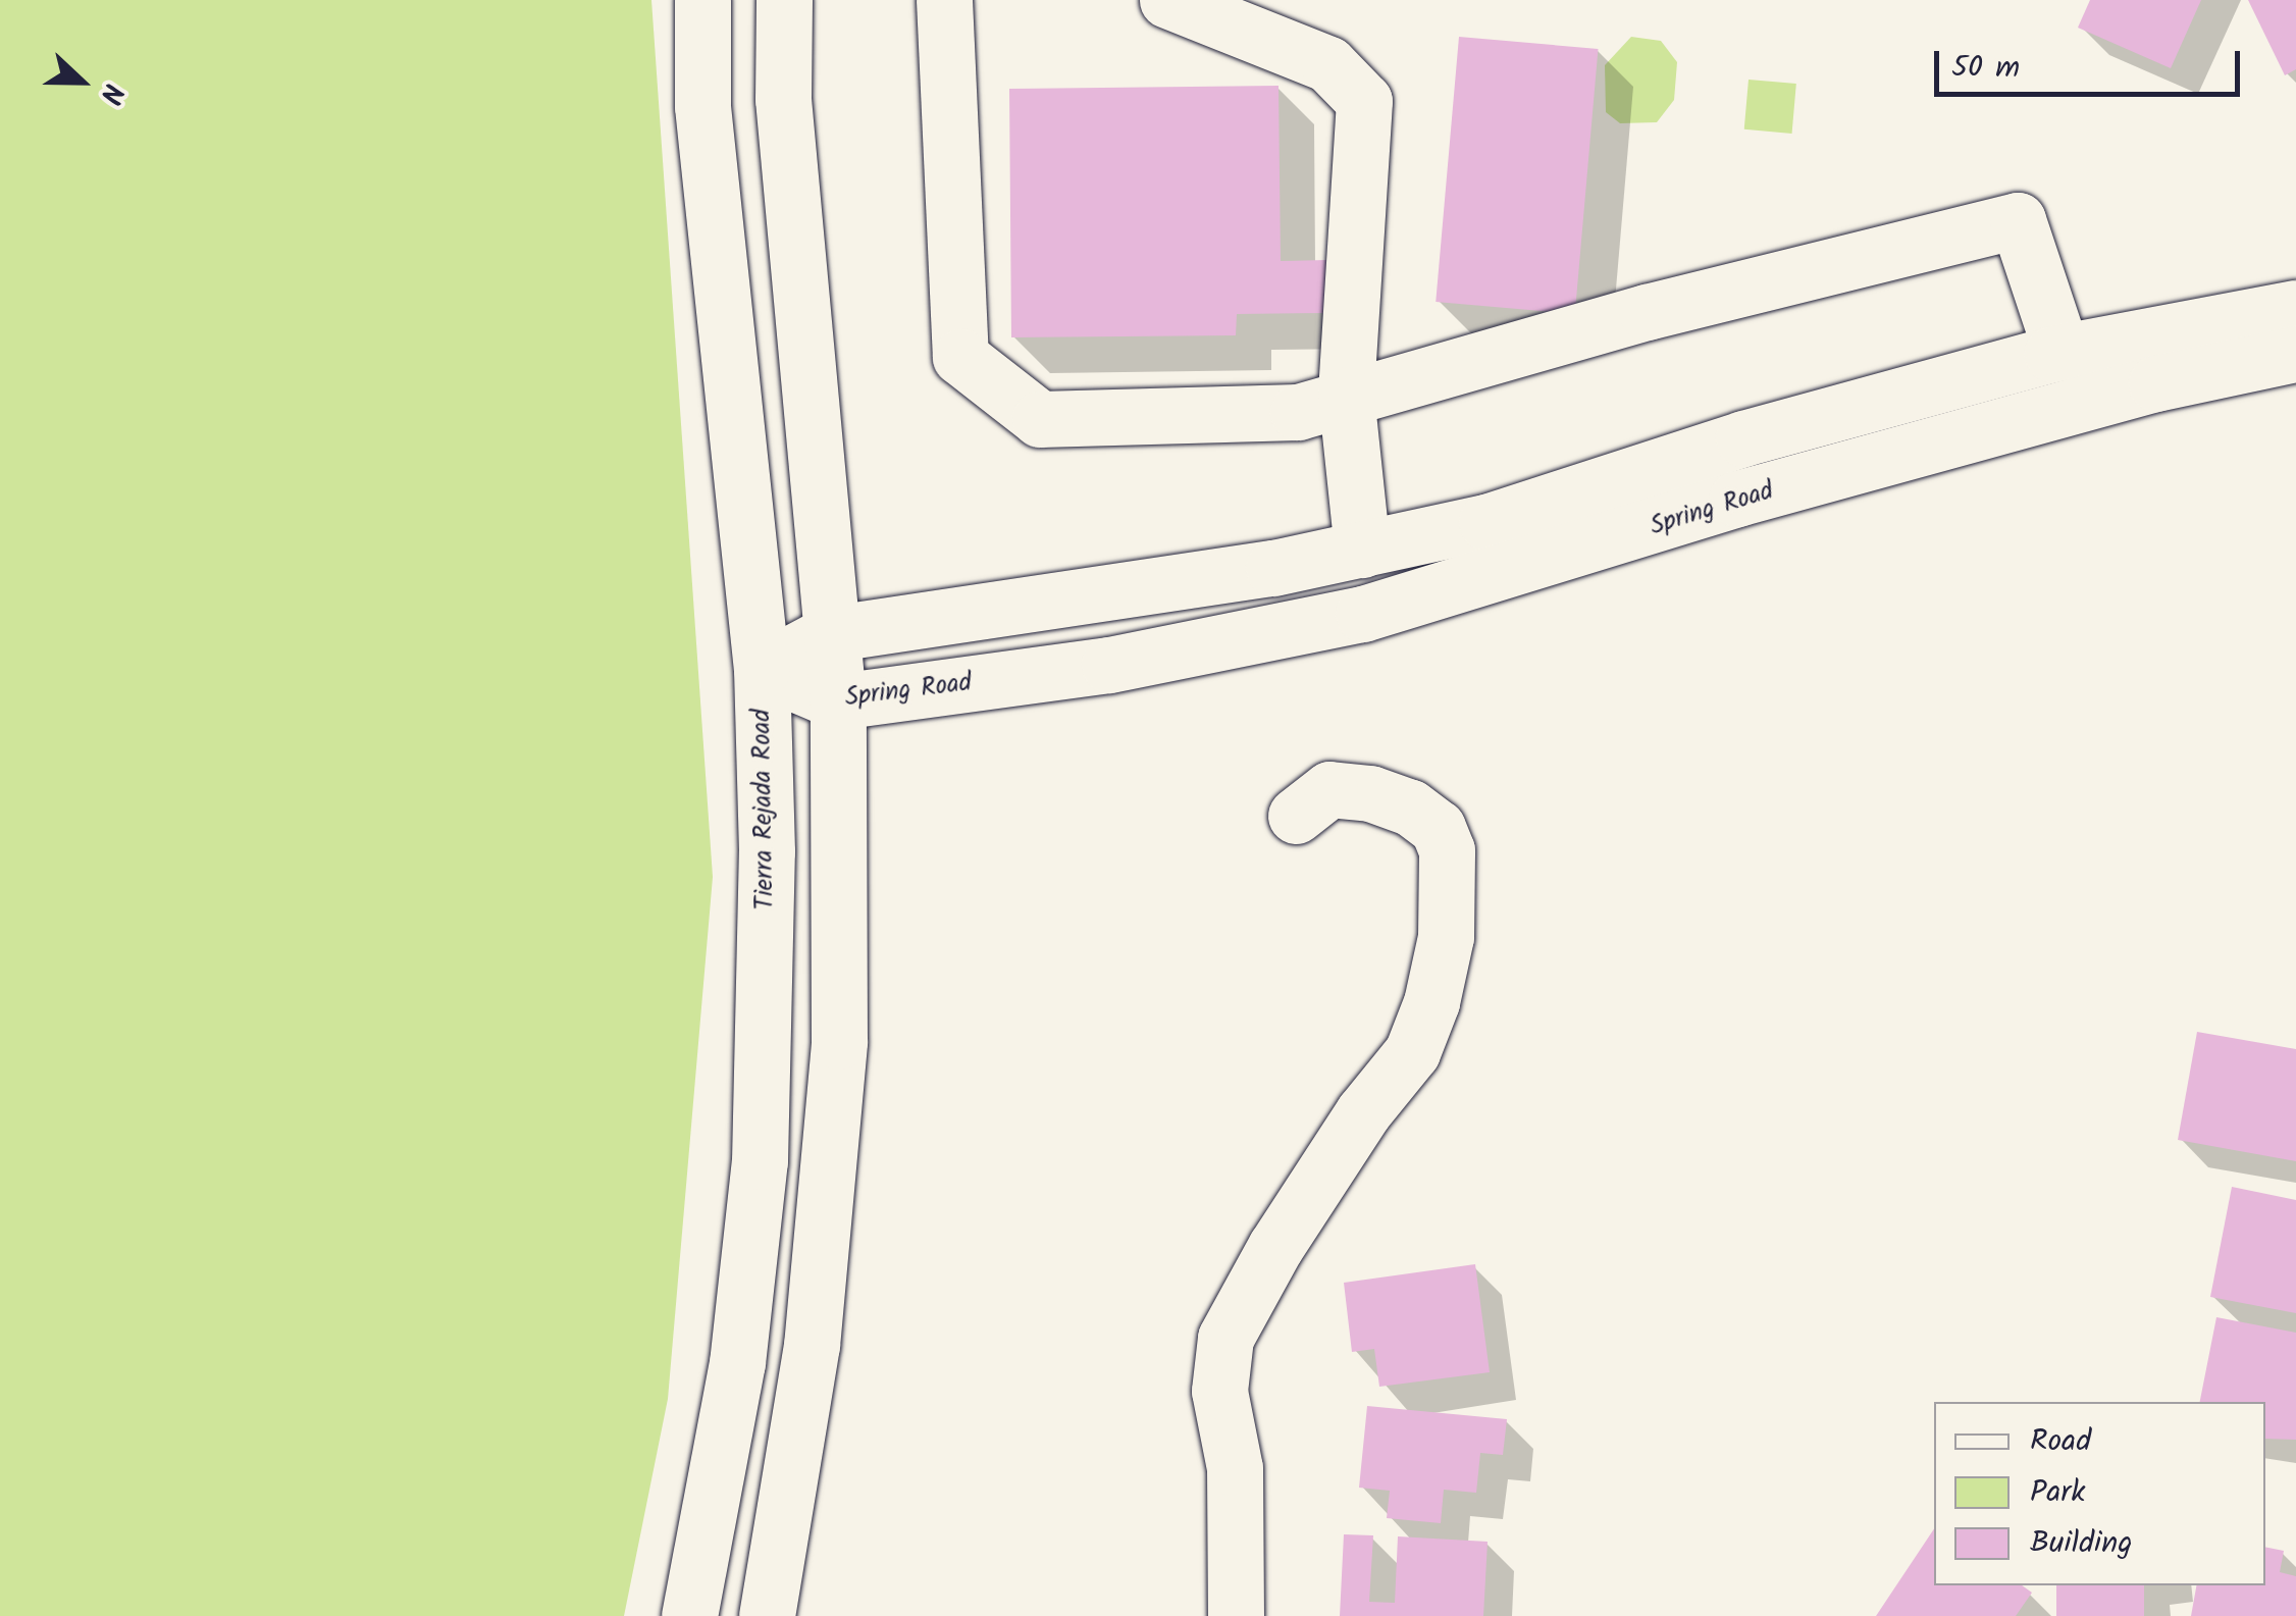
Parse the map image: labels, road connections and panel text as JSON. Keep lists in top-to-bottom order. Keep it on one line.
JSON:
{"streets":{"main road":["Spring Road","Tierra Rejada Road"]},"crossings":[["Spring Road","Tierra Rejada Road"]],"legend":["Road","Park","Building"],"scale_bar":"50 m","north":"right"}
